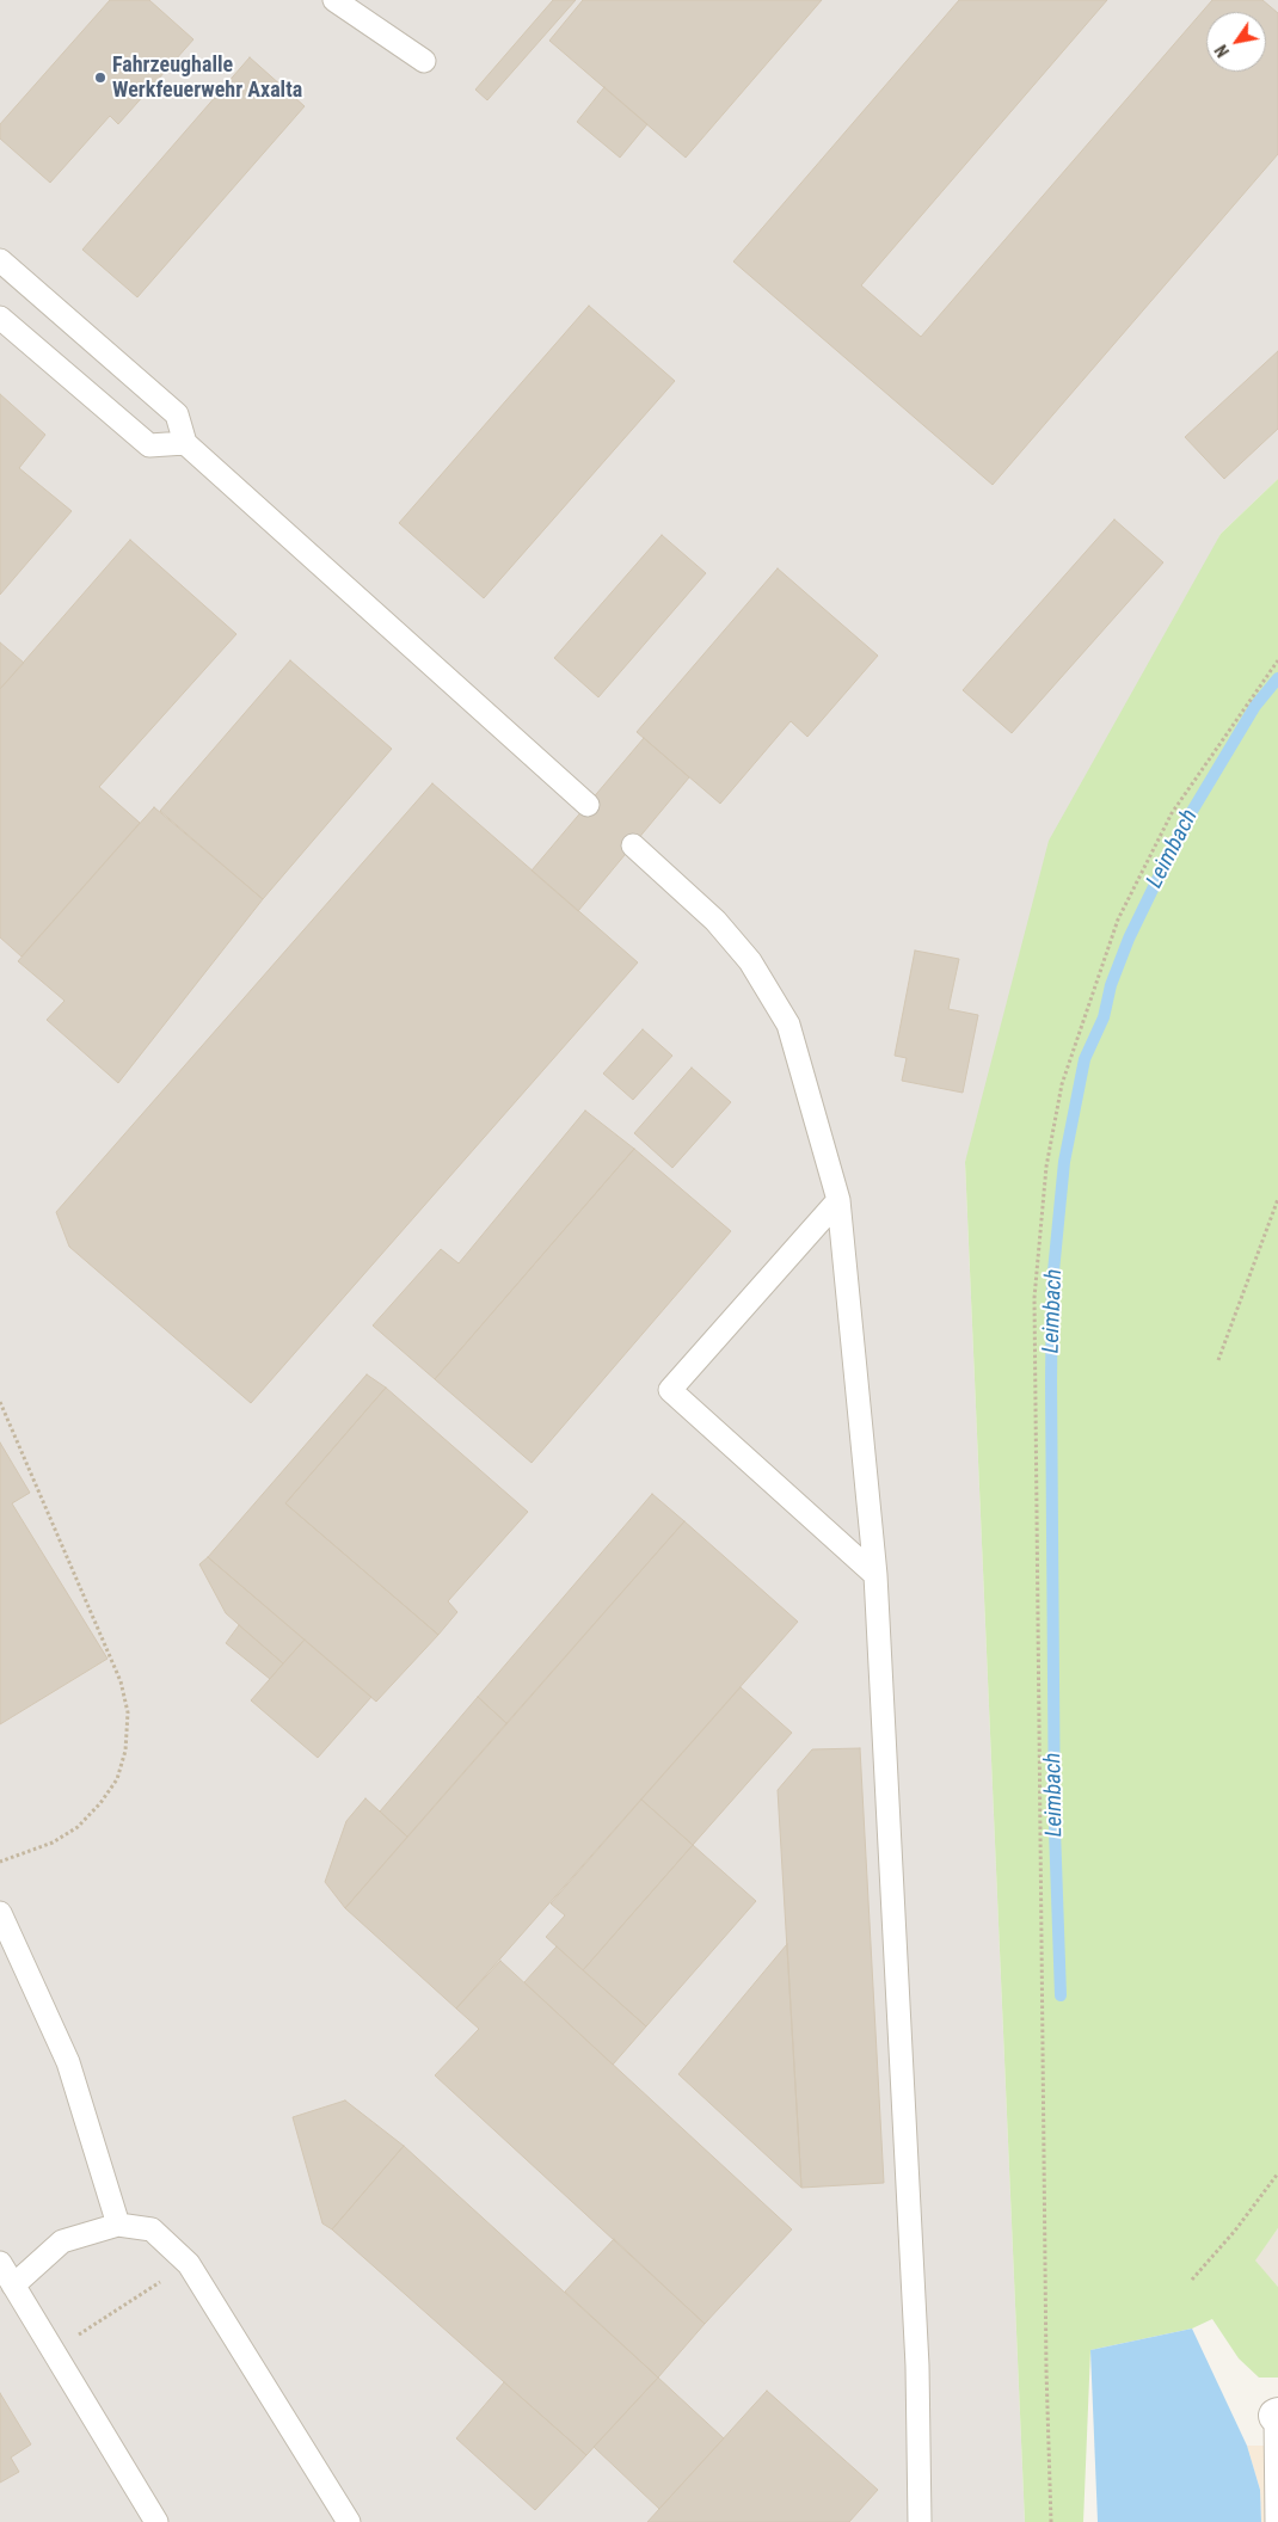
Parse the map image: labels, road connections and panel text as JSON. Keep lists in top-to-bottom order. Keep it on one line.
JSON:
{"water":["Leimbach"],"places":["Fahrzeughalle Werkfeuerwehr Axalta"],"north":"bottom left"}
